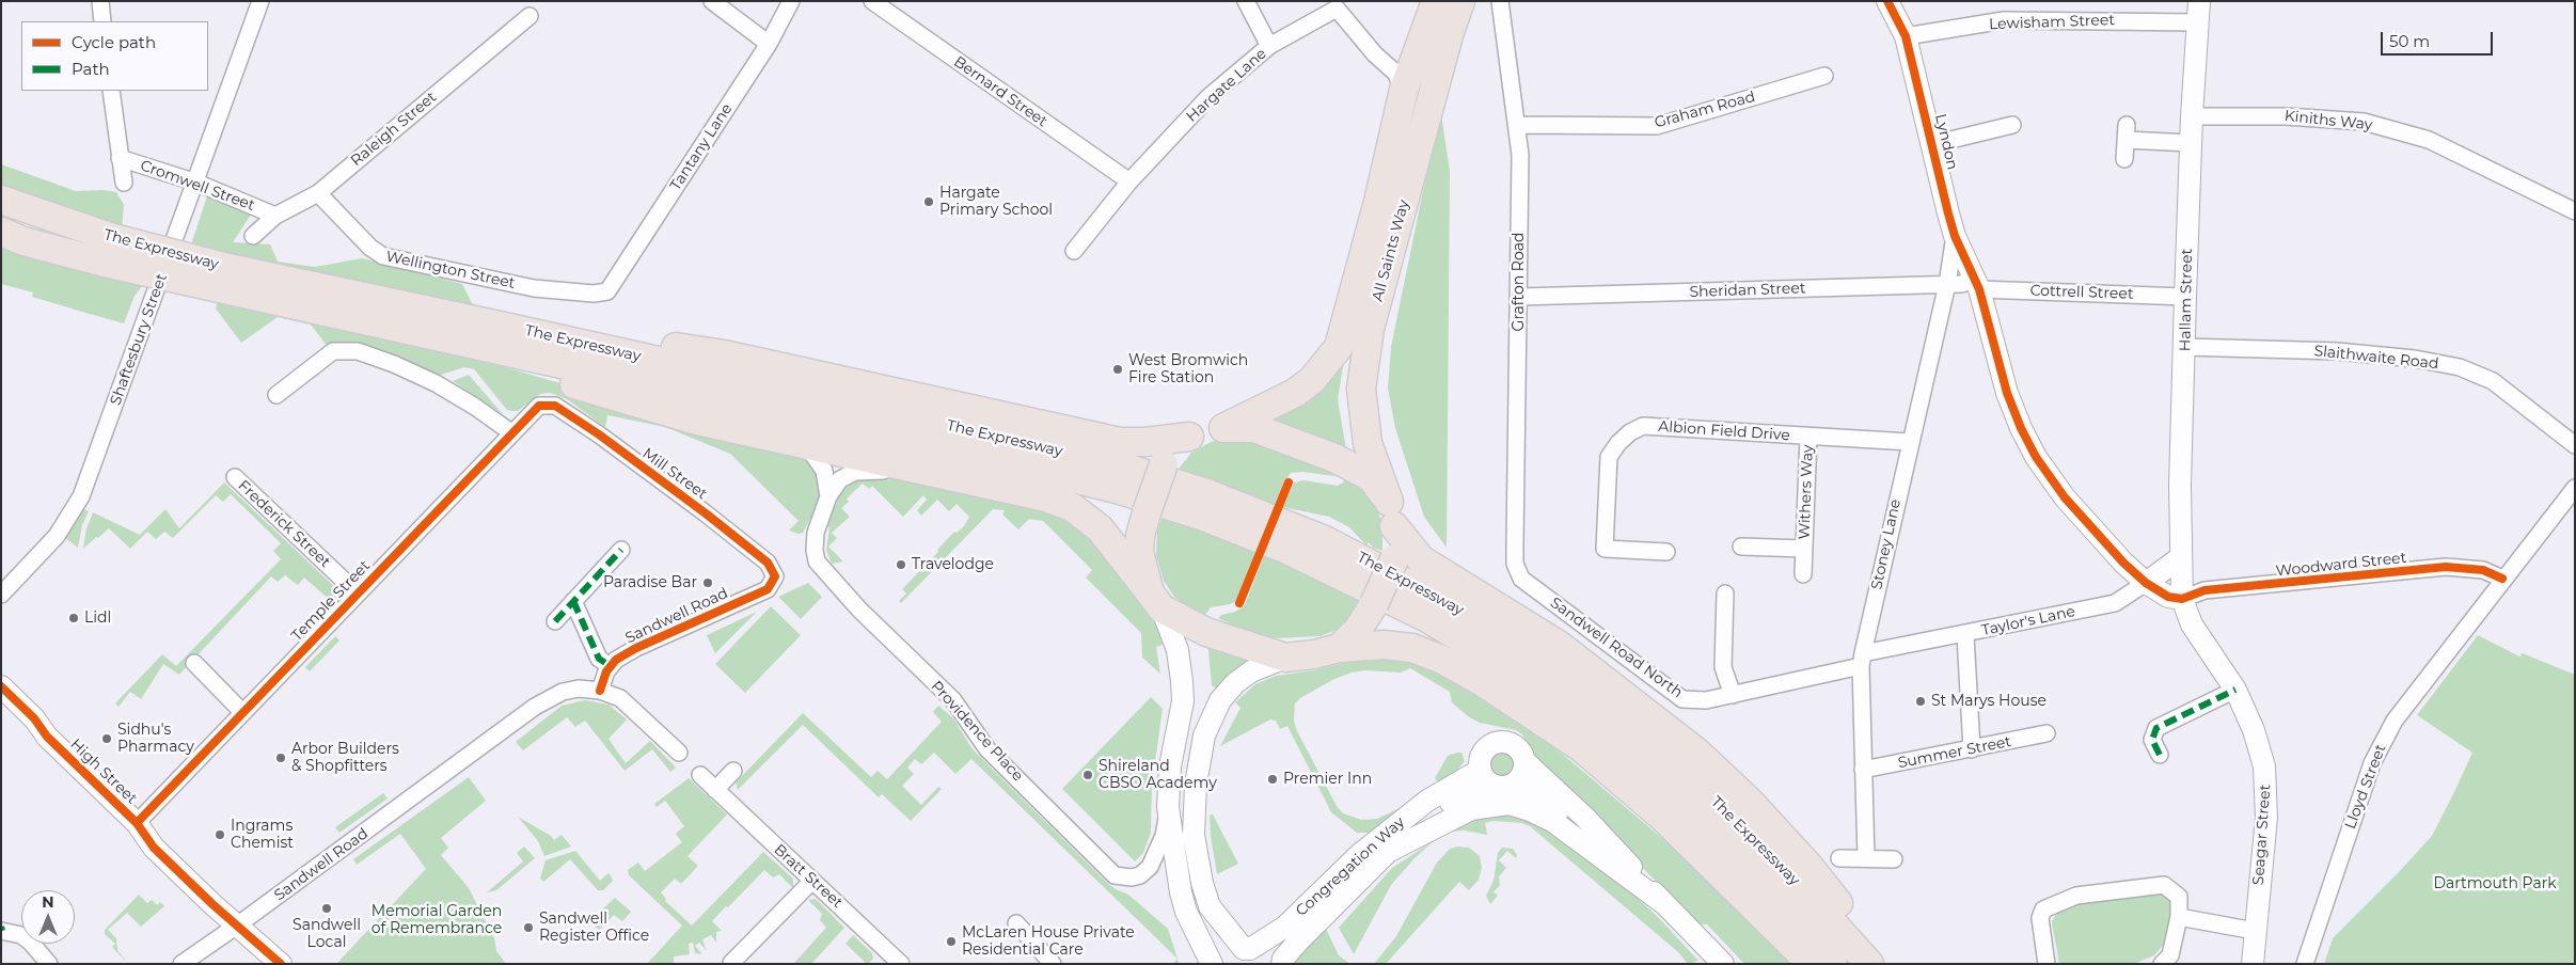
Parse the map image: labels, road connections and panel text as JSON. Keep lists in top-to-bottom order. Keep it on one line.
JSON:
{"streets":{"highway":["The Expressway","All Saints Way"],"street":["Lewisham Street","Hargate Lane","Bernard Street","Graham Road","Kiniths Way","Raleigh Street","Lyndon","Tantany Lane","Cromwell Street","Wellington Street","Grafton Road","Sheridan Street","Cottrell Street","Hallam Street","Shaftesbury Street","Slaithwaite Road","Albion Field Drive","Mill Street","Withers Way","Frederick Street","Stoney Lane","Woodward Street","Temple Street","Sandwell Road","Taylor's Lane","Sandwell Road North","Providence Place","Summer Street","High Street","Lloyd Street","Seagar Street","Congregation Way","Bratt Street"]},"crossings":[["Lewisham Street","Lyndon"],["Lewisham Street","Hallam Street"],["Hargate Lane","Bernard Street"],["Hargate Lane","All Saints Way"],["Graham Road","Grafton Road"],["Kiniths Way","Hallam Street"],["Raleigh Street","Cromwell Street"],["Raleigh Street","Wellington Street"],["Lyndon","Sheridan Street"],["Lyndon","Cottrell Street"],["Lyndon","Hallam Street"],["Lyndon","Stoney Lane"],["Lyndon","Woodward Street"],["Lyndon","Taylor's Lane"],["Lyndon","Seagar Street"],["Tantany Lane","Wellington Street"],["Cromwell Street","Shaftesbury Street"],["Grafton Road","Sheridan Street"],["Grafton Road","Sandwell Road North"],["Sheridan Street","Cottrell Street"],["Sheridan Street","Stoney Lane"],["Cottrell Street","Hallam Street"],["Hallam Street","Slaithwaite Road"],["Hallam Street","Woodward Street"],["Hallam Street","Taylor's Lane"],["Hallam Street","Seagar Street"],["Albion Field Drive","Withers Way"],["Albion Field Drive","Stoney Lane"],["Mill Street","Temple Street"],["Mill Street","Sandwell Road"],["Frederick Street","Temple Street"],["Stoney Lane","Taylor's Lane"],["Stoney Lane","Sandwell Road North"],["Stoney Lane","Summer Street"],["Woodward Street","Lloyd Street"],["Woodward Street","Seagar Street"],["Temple Street","High Street"],["Sandwell Road","High Street"],["Taylor's Lane","Sandwell Road North"]],"parks":["Dartmouth Park","Memorial Garden of Remembrance"],"places":["Hargate Primary School","West Bromwich Fire Station","Travelodge","Paradise Bar","Lidl","St Marys House","Sidhu's Pharmacy","Arbor Builders & Shopfitters","Shireland CBSO Academy","Premier Inn","Ingrams Chemist","Sandwell Local","Sandwell Register Office","McLaren House Private Residential Care"],"legend":["Cycle path","Path"],"scale_bar":"50 m","north":"top"}
